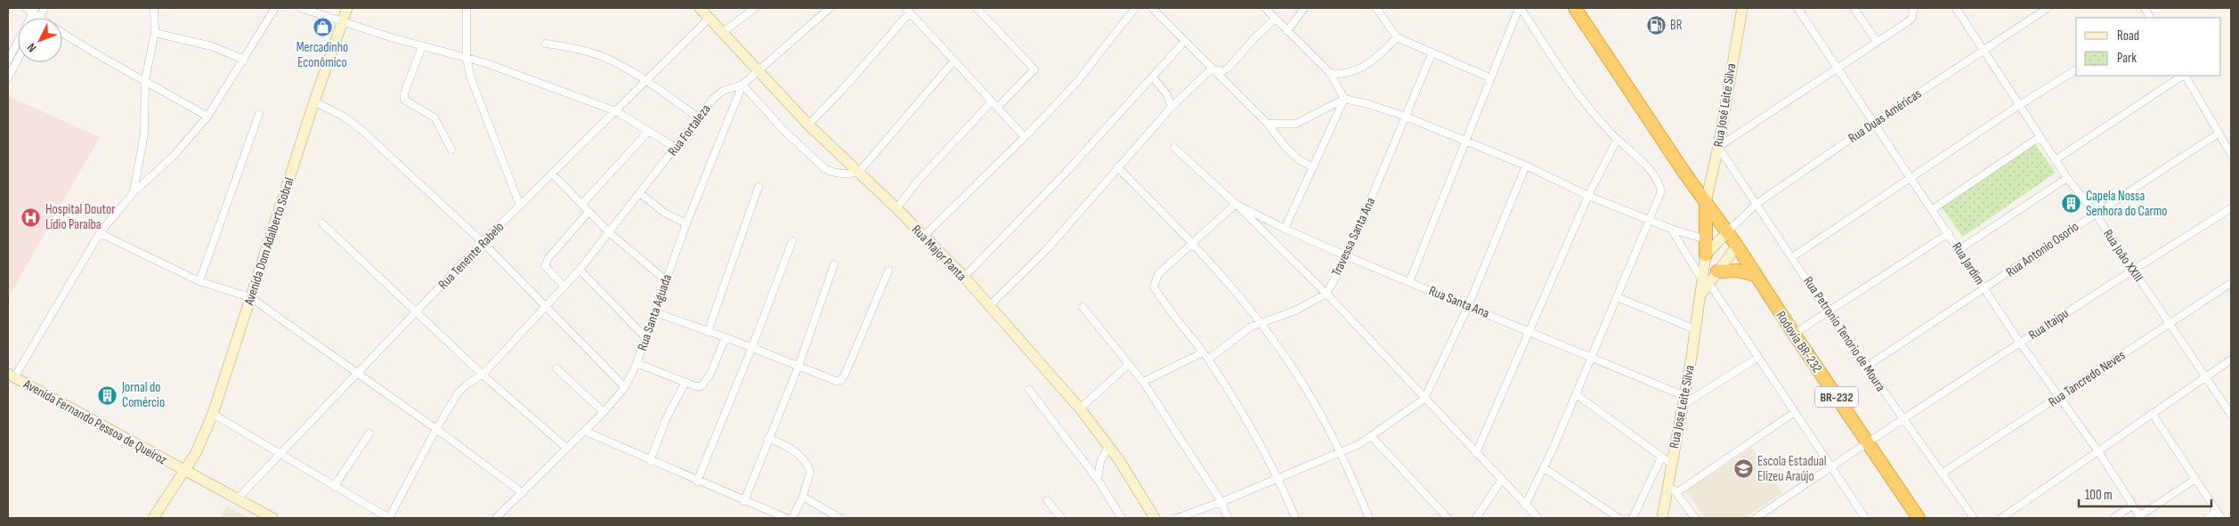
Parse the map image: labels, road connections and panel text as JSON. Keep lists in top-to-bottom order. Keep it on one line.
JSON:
{"streets":{"highway":["Rodovia BR-232","BR-232"],"street":["Rua José Leite Silva","Rua Duas Américas","Rua Fortaleza","Travessa Santa Ana","Avenida Dom Adalberto Sobral","Rua Antonio Osorio","Rua Major Panta","Rua Tenente Rabelo","Rua João XXIII","Rua Jardim","Rua Santa Ana","Rua Santa Aguada","Rua Itaipu","Rua Petronio Tenorio de Moura","Rua Tancredo Neves","Rua Jose Leite Silva","Avenida Fernando Pessoa de Queiroz"]},"crossings":[["Rua José Leite Silva","Rua Petronio Tenorio de Moura"],["Rua José Leite Silva","BR-232"],["Rua Duas Américas","Rua João XXIII"],["Rua Duas Américas","Rua Jardim"],["Rua Duas Américas","Rua Petronio Tenorio de Moura"],["Rua Duas Américas","BR-232"],["Rua Fortaleza","Rua Santa Aguada"],["Travessa Santa Ana","Rua Santa Ana"],["Avenida Dom Adalberto Sobral","Avenida Fernando Pessoa de Queiroz"],["Rua Antonio Osorio","Rua João XXIII"],["Rua Antonio Osorio","Rua Jardim"],["Rua Antonio Osorio","Rua Petronio Tenorio de Moura"],["Rua Major Panta","Rua Tenente Rabelo"],["Rua Tenente Rabelo","Avenida Fernando Pessoa de Queiroz"],["Rua João XXIII","Rua Itaipu"],["Rua João XXIII","Rua Tancredo Neves"],["Rua Jardim","Rua Itaipu"],["Rua Jardim","Rua Tancredo Neves"],["Rua Santa Ana","Rua Jose Leite Silva"],["Rua Itaipu","Rua Petronio Tenorio de Moura"],["Rua Itaipu","Rodovia BR-232"],["Rua Petronio Tenorio de Moura","Rua Tancredo Neves"],["Rodovia BR-232","BR-232"],["BR-232","Rua Jose Leite Silva"]],"places":{"fuel station":["BR"],"shop":["Mercadinho Econômico"],"building":["Capela Nossa Senhora do Carmo","Jornal do Comércio"],"hospital":["Hospital Doutor Lídio Paraíba"],"school or university":["Escola Estadual Elizeu Araújo"]},"legend":["Road","Park"],"scale_bar":"100 m","north":"bottom left"}
